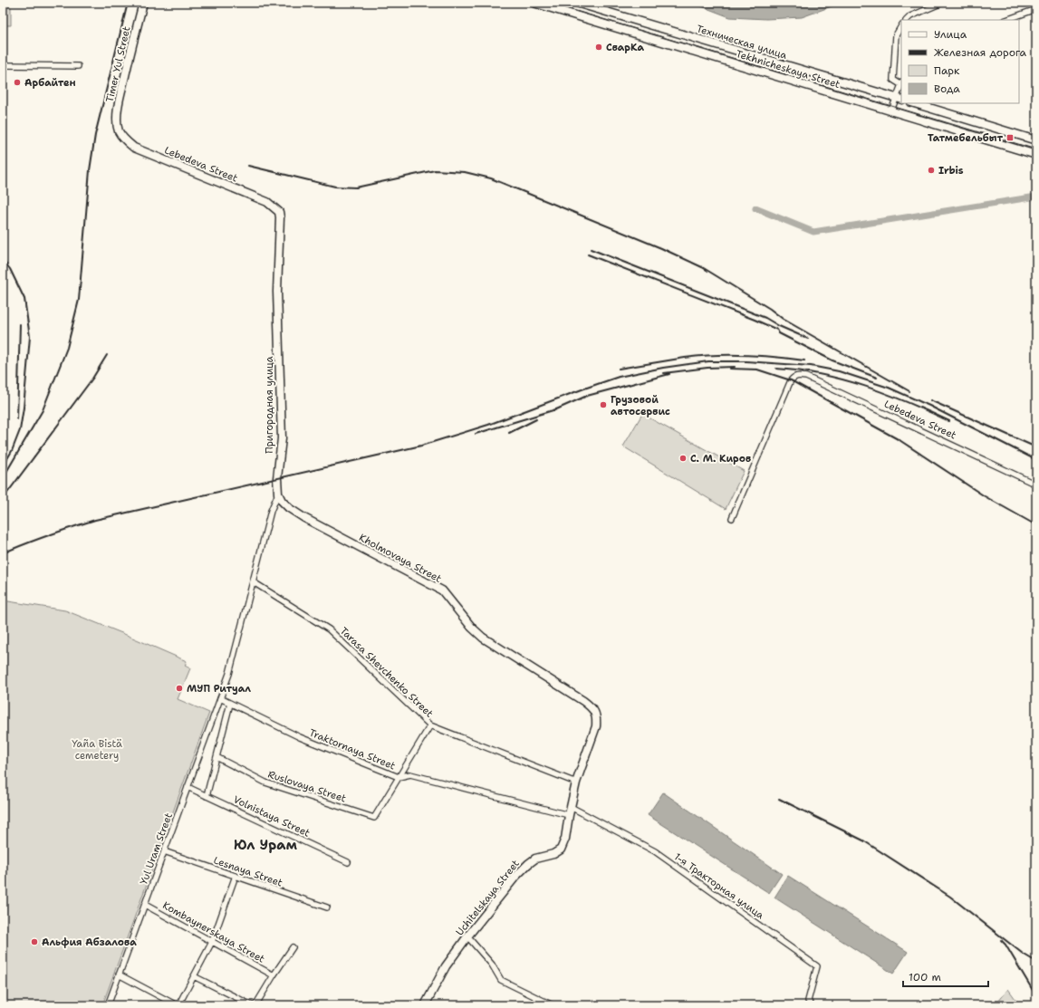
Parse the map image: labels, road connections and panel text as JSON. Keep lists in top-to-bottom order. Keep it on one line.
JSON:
{"streets":{"street":["Техническая улица","Timer Yul Street","Tekhnicheskaya Street","Lebedeva Street","Пригородная улица","Kholmovaya Street","Tarasa Shevchenko Street","Traktornaya Street","Ruslovaya Street","Volnistaya Street","Yul Uram Street","Lesnaya Street","1-я Тракторная улица","Uchitelskaya Street","Kombaynerskaya Street"]},"crossings":[["Timer Yul Street","Lebedeva Street"],["Lebedeva Street","Пригородная улица"],["Пригородная улица","Kholmovaya Street"],["Пригородная улица","Tarasa Shevchenko Street"],["Пригородная улица","Traktornaya Street"],["Пригородная улица","Yul Uram Street"],["Kholmovaya Street","Uchitelskaya Street"],["Tarasa Shevchenko Street","Uchitelskaya Street"],["Traktornaya Street","Ruslovaya Street"],["Traktornaya Street","Yul Uram Street"],["Traktornaya Street","Uchitelskaya Street"],["Volnistaya Street","Yul Uram Street"],["Yul Uram Street","Lesnaya Street"],["Yul Uram Street","Kombaynerskaya Street"],["1-я Тракторная улица","Uchitelskaya Street"]],"districts":["Юл Урам"],"parks":["Yaña Bistä cemetery"],"places":{"other":["СварКа","Арбайтен","Irbis","Грузовой автосервис","С. М. Киров","МУП Ритуал","Альфия Абзалова"],"transit":["Татмебельбыт"]},"legend":["Улица","Железная дорога","Парк","Вода"],"scale_bar":"100 m"}
